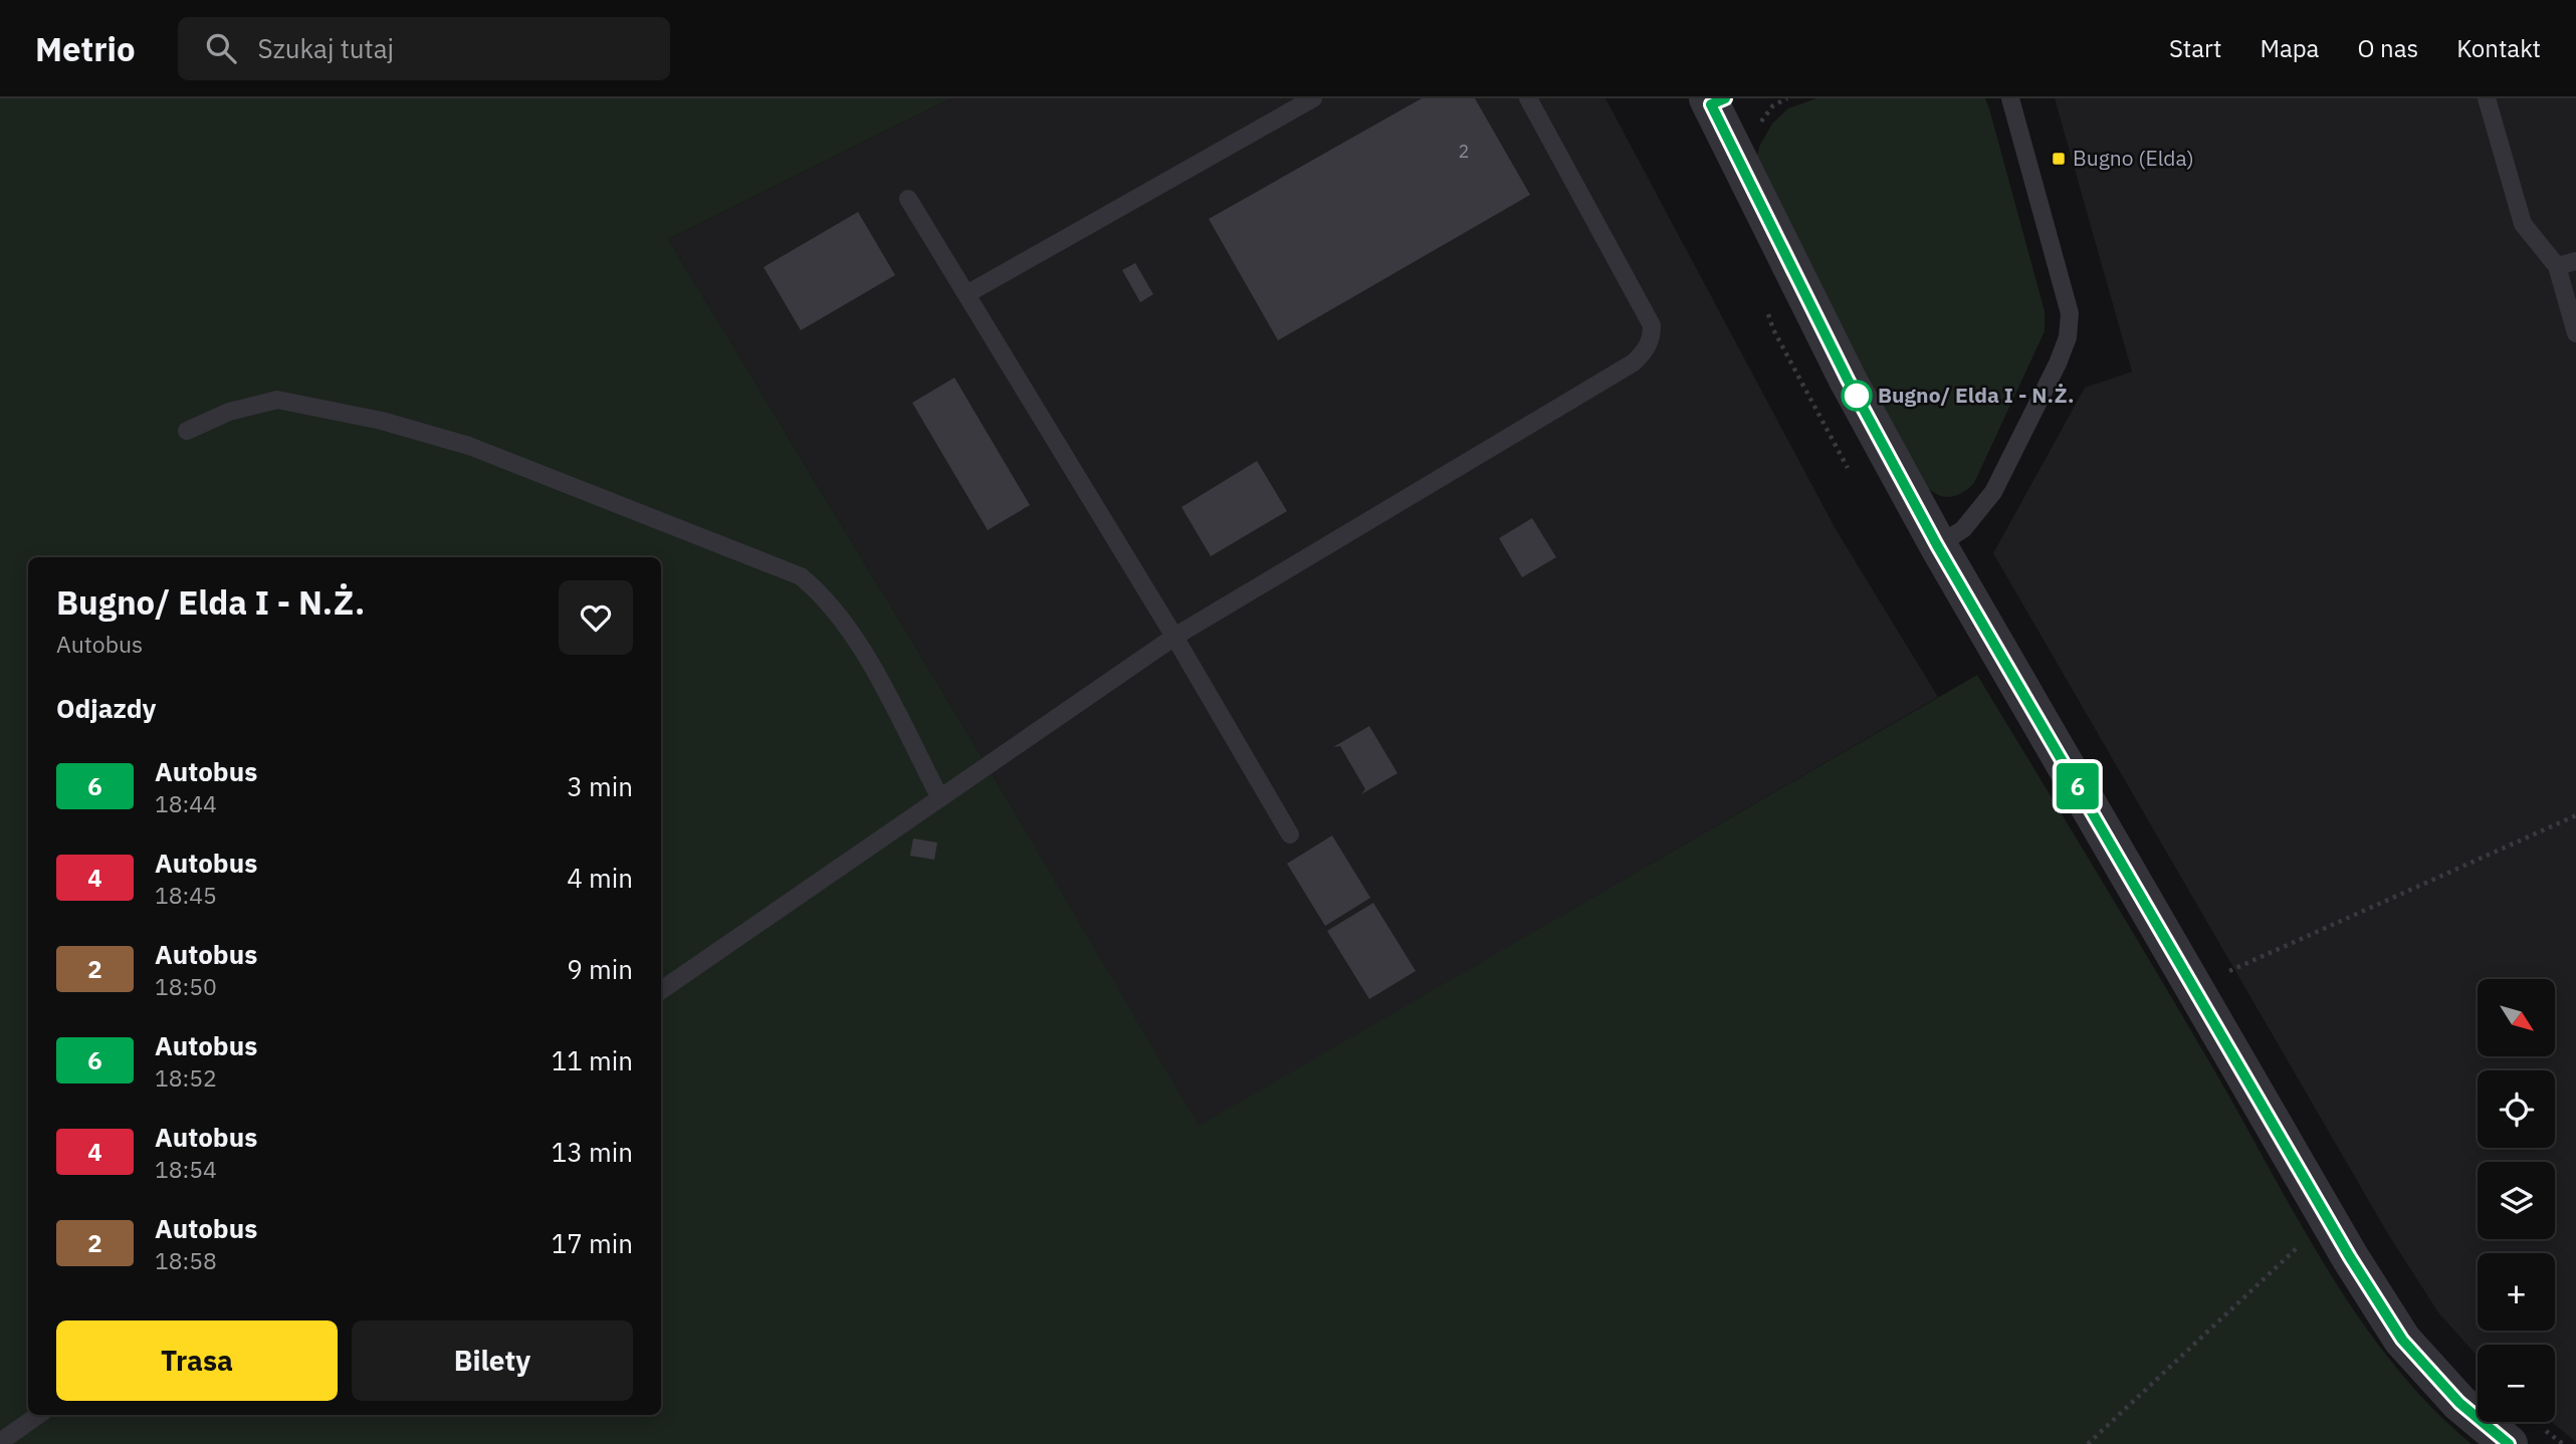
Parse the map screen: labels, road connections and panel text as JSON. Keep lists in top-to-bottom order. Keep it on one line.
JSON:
{"places":{"transit":["Bugno (Elda)"],"other":["Bugno/ Elda I - N.Ż."]},"lines":["bus line 6"],"house_numbers":["2"],"north":"bottom right","page":{"header":"Metrio","search":"Szukaj tutaj","nav":["Start","Mapa","O nas","Kontakt"],"on_map":"6","heading":[["Bugno/ Elda I - N.Ż.","Autobus"],"Odjazdy"],"list":[{"mark":"6","name":"Autobus","note":"18:44","value":"3 min"},{"mark":"4","name":"Autobus","note":"18:45","value":"4 min"},{"mark":"2","name":"Autobus","note":"18:50","value":"9 min"},{"mark":"6","name":"Autobus","note":"18:52","value":"11 min"},{"mark":"4","name":"Autobus","note":"18:54","value":"13 min"},{"mark":"2","name":"Autobus","note":"18:58","value":"17 min"}],"map_buttons":["+","−"],"buttons":["Trasa","Bilety"]}}
